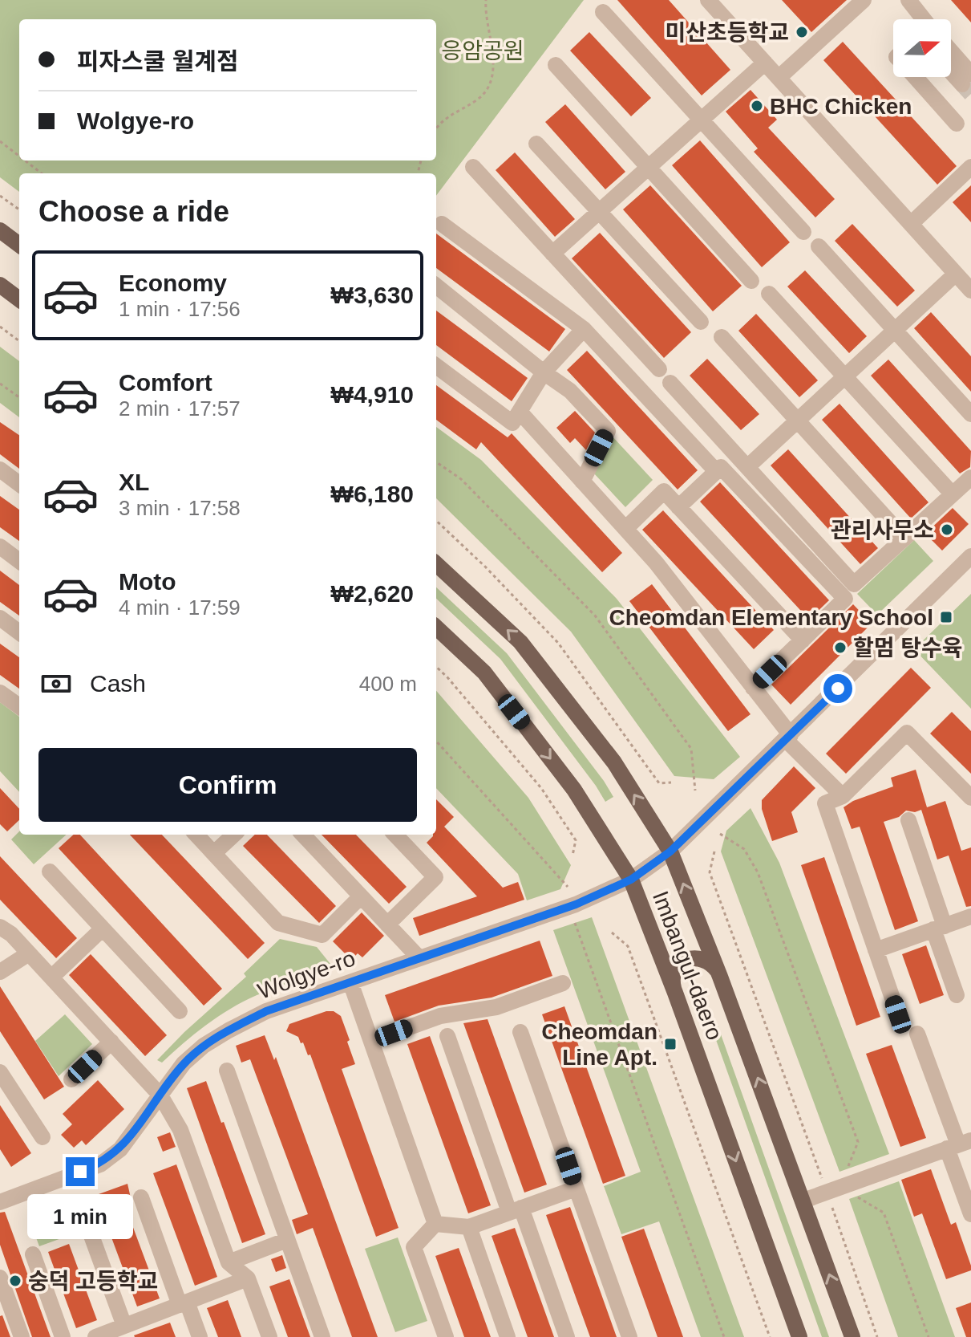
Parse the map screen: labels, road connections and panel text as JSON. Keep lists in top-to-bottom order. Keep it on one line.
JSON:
{"streets":{"main road":["Imbangul-daero"],"street":["Wolgye-ro"]},"crossings":[["Imbangul-daero","Wolgye-ro"]],"parks":["응암공원"],"places":{"other":["미산초등학교","BHC Chicken","관리사무소","할멈 탕수육","숭덕 고등학교"],"transit":["Cheomdan Elementary School","Cheomdan Line Apt."]},"north":"right","page":{"banner":["피자스쿨 월계점","Wolgye-ro"],"heading":"Choose a ride","list":[{"name":"Economy","note":"1 min · 17:56","value":"₩3,630"},{"name":"Comfort","note":"2 min · 17:57","value":"₩4,910"},{"name":"XL","note":"3 min · 17:58","value":"₩6,180"},{"name":"Moto","note":"4 min · 17:59","value":"₩2,620"}],"pay":["Cash","400 m"],"buttons":"Confirm","bubble":"1 min"}}
